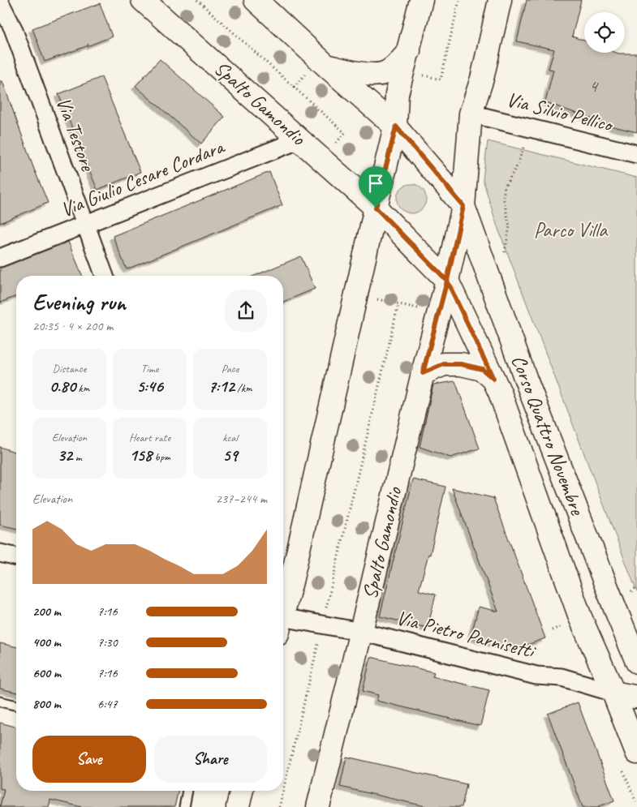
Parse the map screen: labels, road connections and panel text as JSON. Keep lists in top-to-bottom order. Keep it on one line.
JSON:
{"streets":{"street":["Spalto Gamondio","Via Silvio Pellico","Via Testore","Via Giulio Cesare Cordara","Corso Quattro Novembre","Via Pietro Parnisetti"]},"crossings":[["Spalto Gamondio","Via Silvio Pellico"],["Spalto Gamondio","Via Giulio Cesare Cordara"],["Spalto Gamondio","Corso Quattro Novembre"],["Spalto Gamondio","Via Pietro Parnisetti"],["Via Testore","Via Giulio Cesare Cordara"],["Corso Quattro Novembre","Via Pietro Parnisetti"]],"parks":["Parco Villa"],"house_numbers":["4"],"page":{"heading":["Evening run","20:35 · 4 × 200 m"],"stats":[["Distance","0.80 km"],["Time","5:46"],["Pace","7:12 /km"],["Elevation","32 m"],["Heart rate","158 bpm"],["kcal","59"]],"chart":["Elevation","237–244 m"],"list":[{"name":"200 m","note":"7:16"},{"name":"400 m","note":"7:30"},{"name":"600 m","note":"7:16"},{"name":"800 m","note":"6:47"}],"buttons":["Save","Share"]}}
